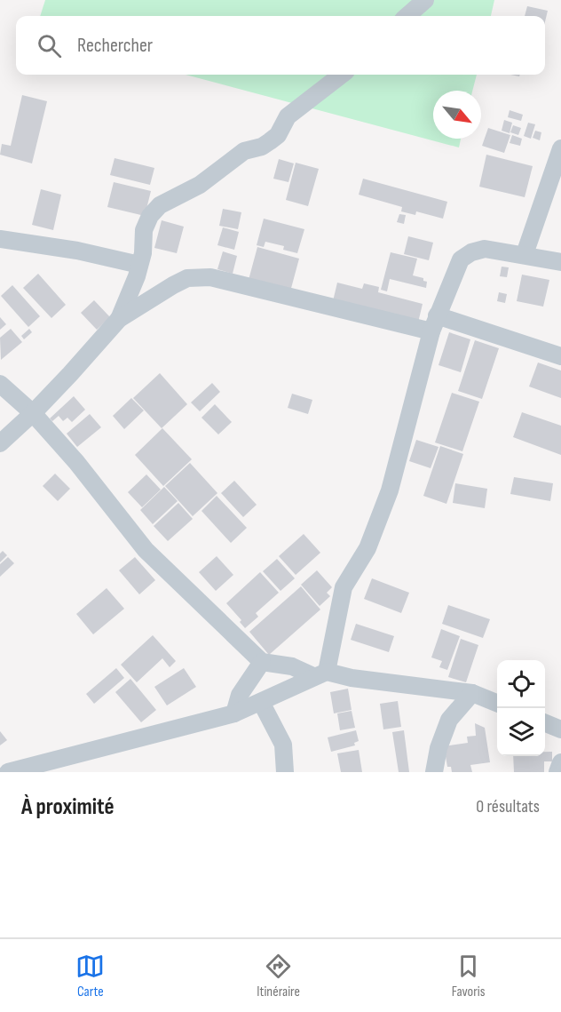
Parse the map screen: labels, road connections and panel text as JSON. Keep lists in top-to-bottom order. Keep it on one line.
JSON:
{"north":"bottom right","page":{"search":"Rechercher","heading":["À proximité","0 résultats"],"nav":["Carte","Itinéraire","Favoris"]}}
